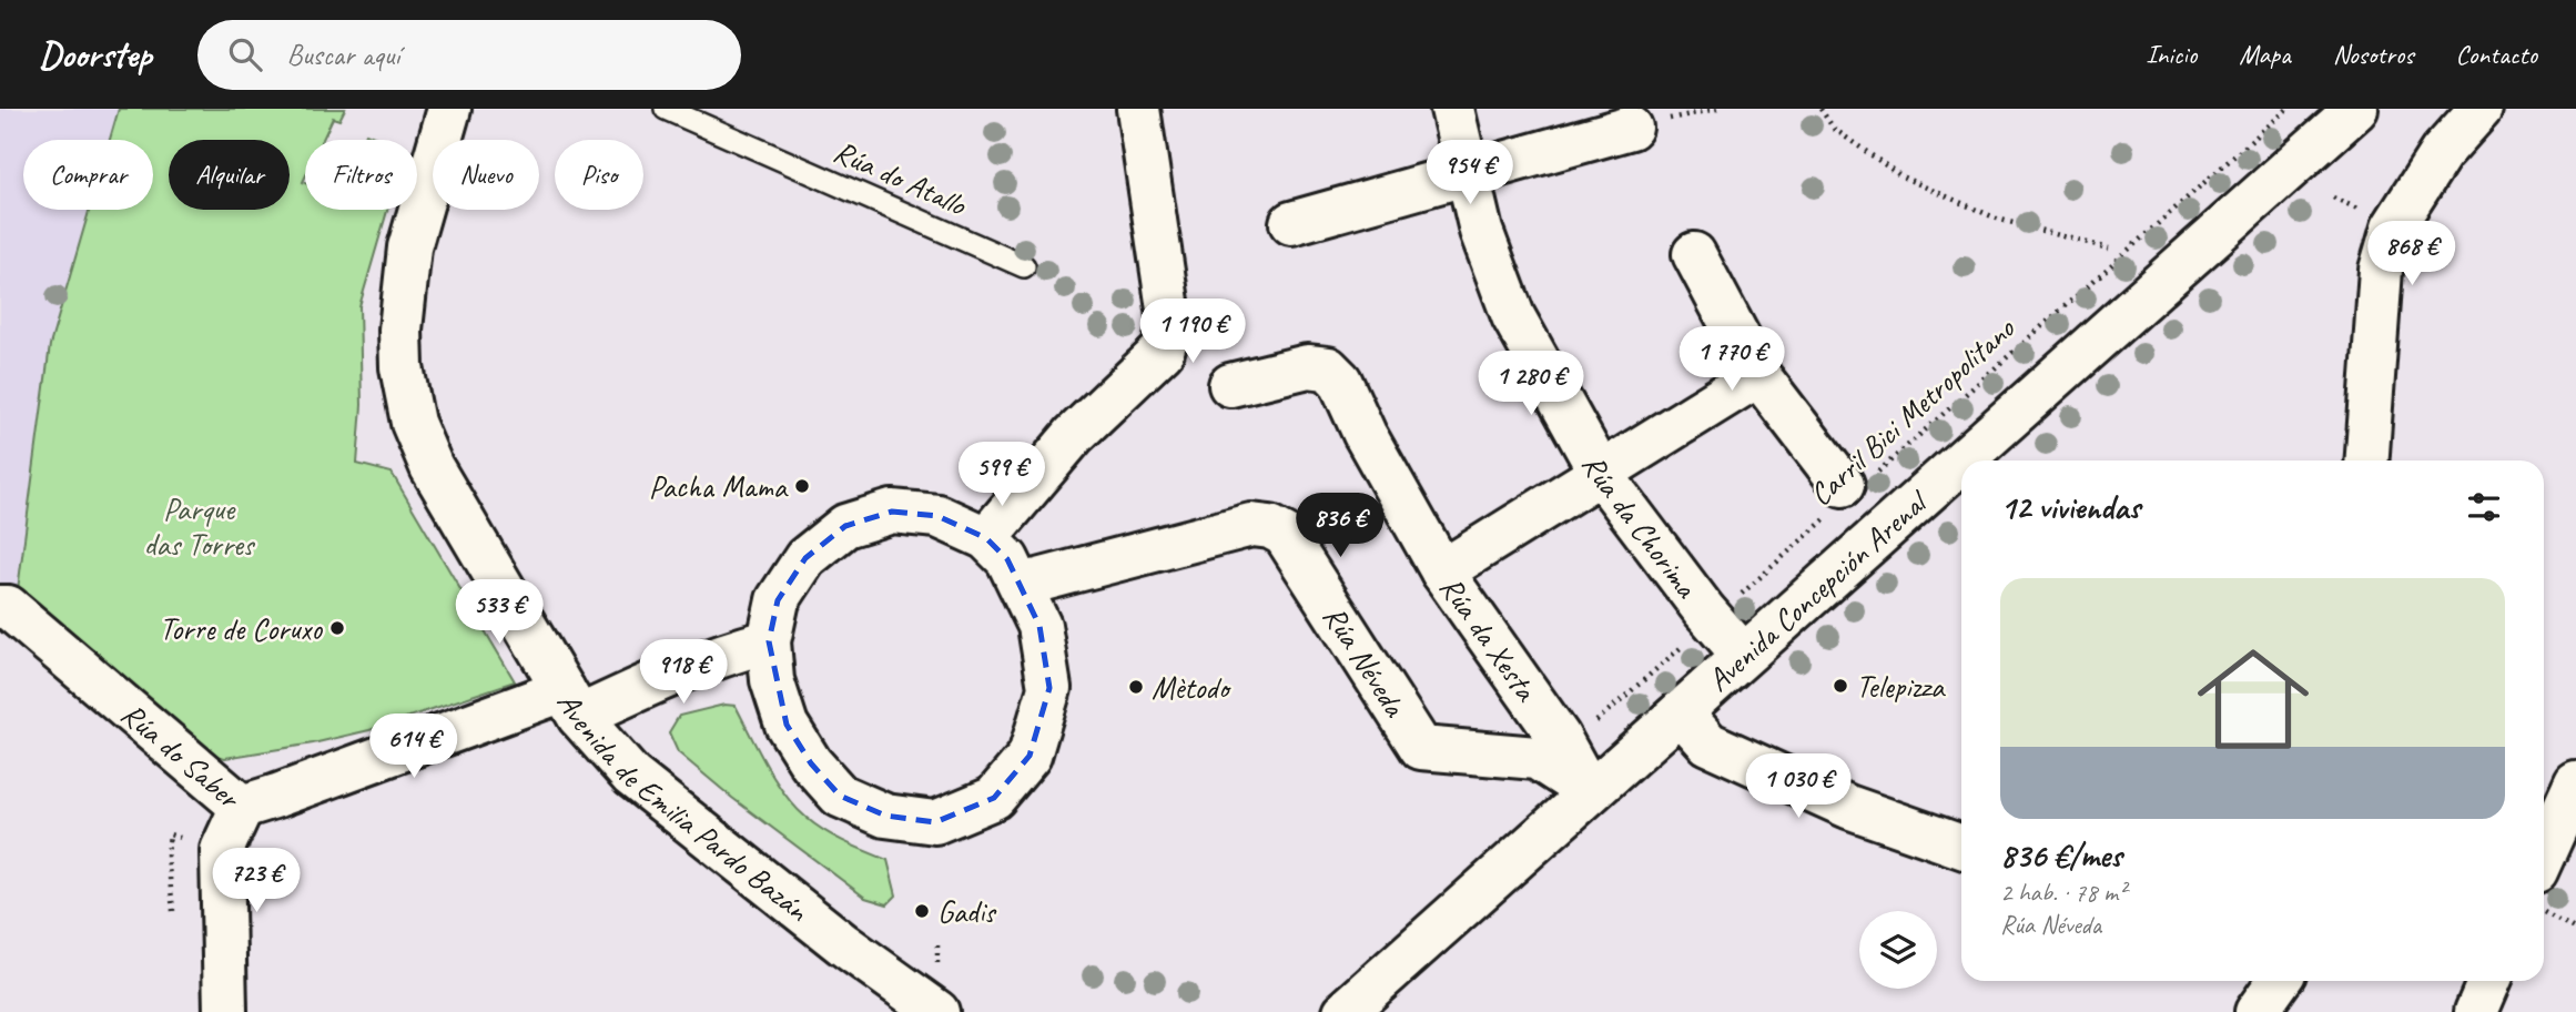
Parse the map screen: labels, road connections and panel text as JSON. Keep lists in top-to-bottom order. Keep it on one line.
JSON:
{"streets":{"street":["Rúa da Chorima","Avenida Concepción Arenal","Rúa da Xesta","Rúa Néveda","Rúa do Saber","Avenida de Emilia Pardo Bazán"],"lane":["Rúa do Atallo"],"path":["Carril Bici Metropolitano"]},"crossings":[["Carril Bici Metropolitano","Rúa da Chorima"],["Carril Bici Metropolitano","Rúa da Xesta"],["Rúa da Chorima","Avenida Concepción Arenal"],["Avenida Concepción Arenal","Rúa da Xesta"],["Avenida Concepción Arenal","Rúa Néveda"],["Rúa da Xesta","Rúa Néveda"],["Rúa do Saber","Avenida de Emilia Pardo Bazán"]],"parks":["Parque das Torres"],"places":["Pacha Mama","Torre de Coruxo","Telepizza","Mètodo","Gadis"],"page":{"header":"Doorstep","search":"Buscar aquí","nav":["Inicio","Mapa","Nosotros","Contacto"],"price":["954 €","868 €","1 190 €","1 770 €","1 280 €","599 €","836 €","533 €","918 €","614 €","1 030 €","723 €"],"chip":["Comprar","Alquilar","Filtros","Nuevo","Piso"],"heading":"12 viviendas","list":[{"name":"836 €/mes","note":"2 hab. · 78 m² · Rúa Néveda"}]}}
